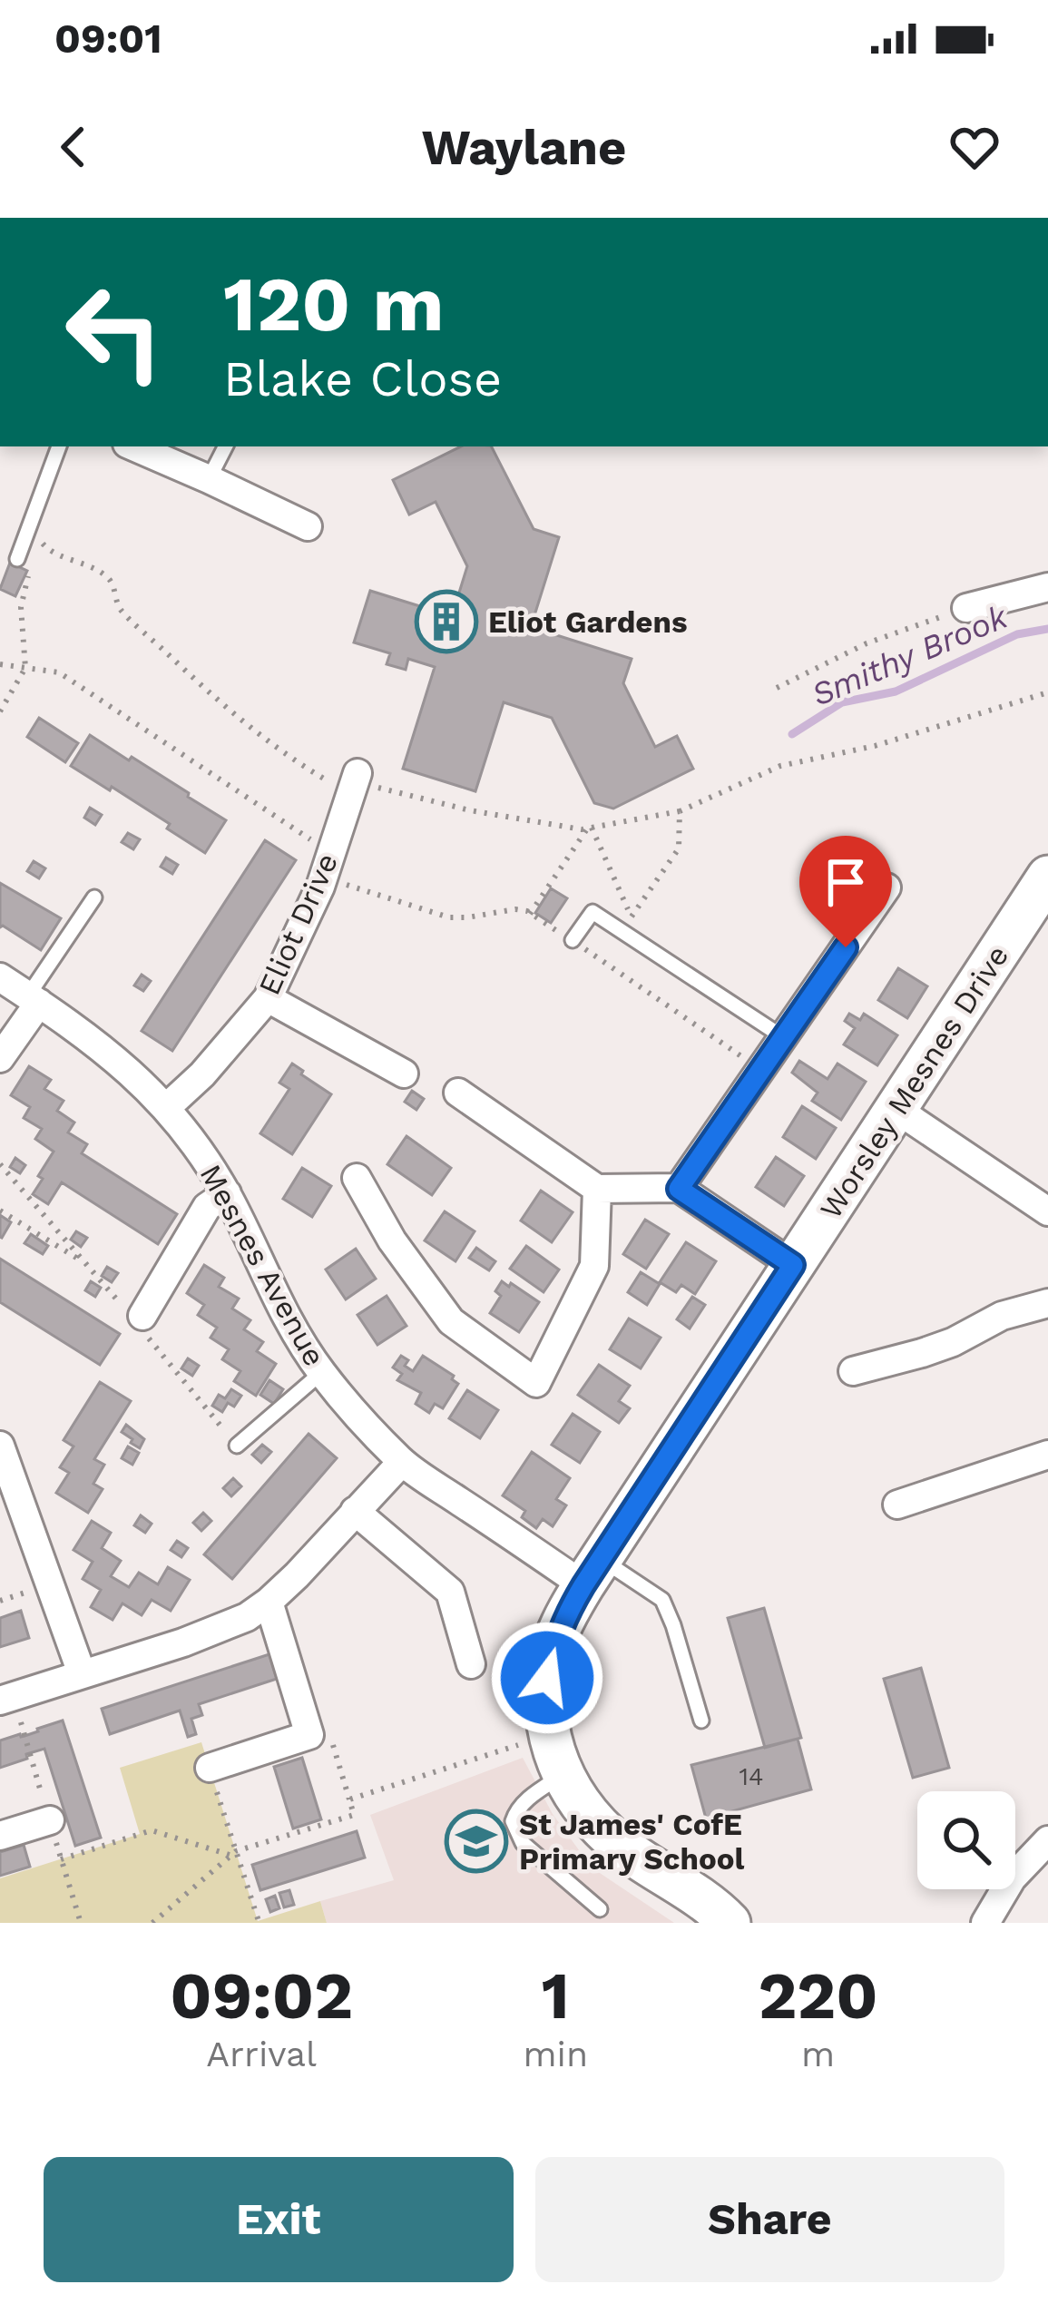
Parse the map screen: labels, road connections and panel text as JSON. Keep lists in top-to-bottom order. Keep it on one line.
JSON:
{"streets":{"street":["Eliot Drive","Worsley Mesnes Drive","Mesnes Avenue"]},"crossings":[["Eliot Drive","Mesnes Avenue"],["Worsley Mesnes Drive","Mesnes Avenue"]],"water":["Smithy Brook"],"places":{"building":["Eliot Gardens"],"school or university":["St James' CofE Primary School"]},"house_numbers":["14"],"page":{"status":"09:01","header":"Waylane","turn":["120 m","Blake Close"],"eta":["09:02","Arrival","1","min","220","m"],"buttons":["Exit","Share"]}}
